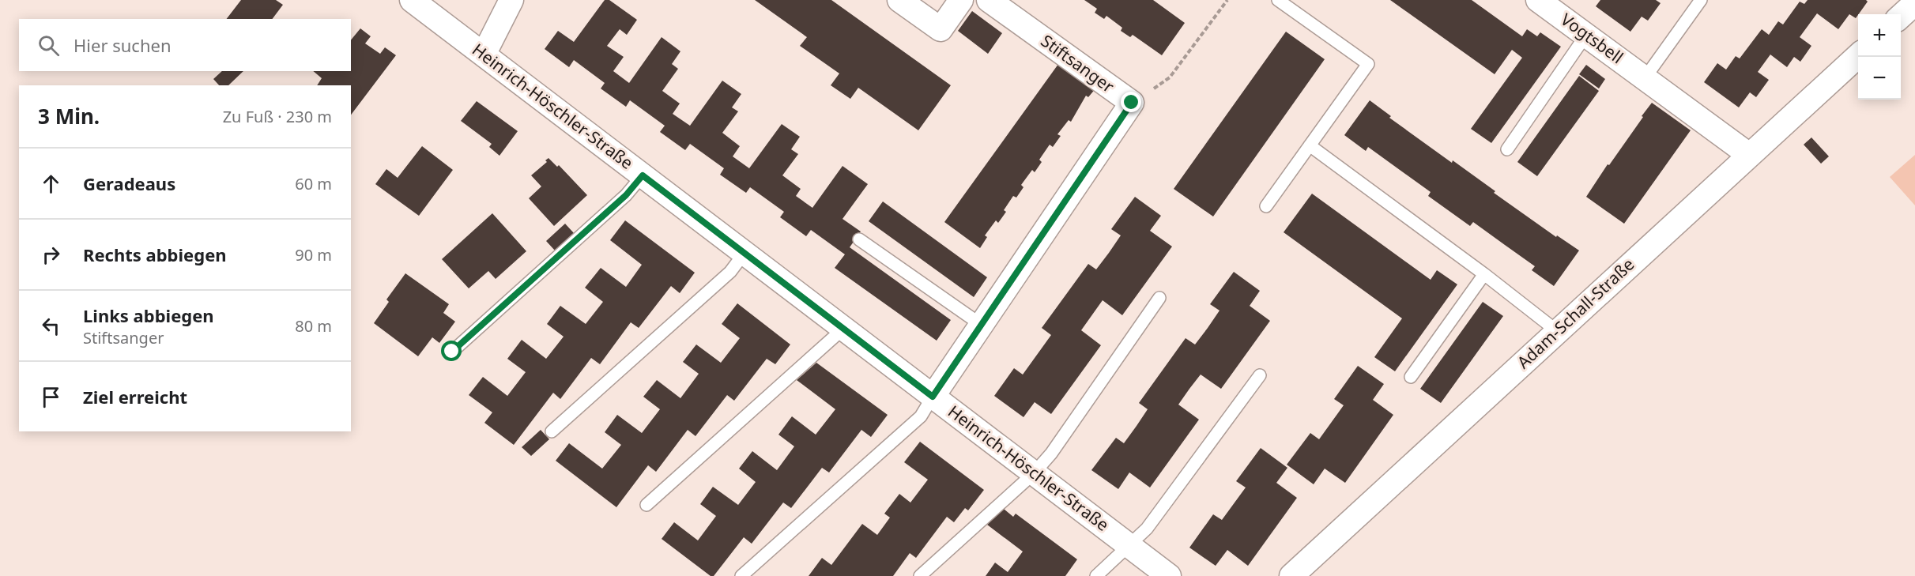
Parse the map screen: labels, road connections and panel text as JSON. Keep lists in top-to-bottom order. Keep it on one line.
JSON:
{"streets":{"street":["Vogtsbell","Stiftsanger","Heinrich-Höschler-Straße","Adam-Schall-Straße"]},"crossings":[["Vogtsbell","Adam-Schall-Straße"],["Stiftsanger","Heinrich-Höschler-Straße"]],"page":{"map_buttons":["+","−"],"search":"Hier suchen","heading":["3 Min.","Zu Fuß · 230 m"],"list":[["Geradeaus","60 m"],["Rechts abbiegen","90 m"],["Links abbiegen","Stiftsanger","80 m"],"Ziel erreicht"]}}
